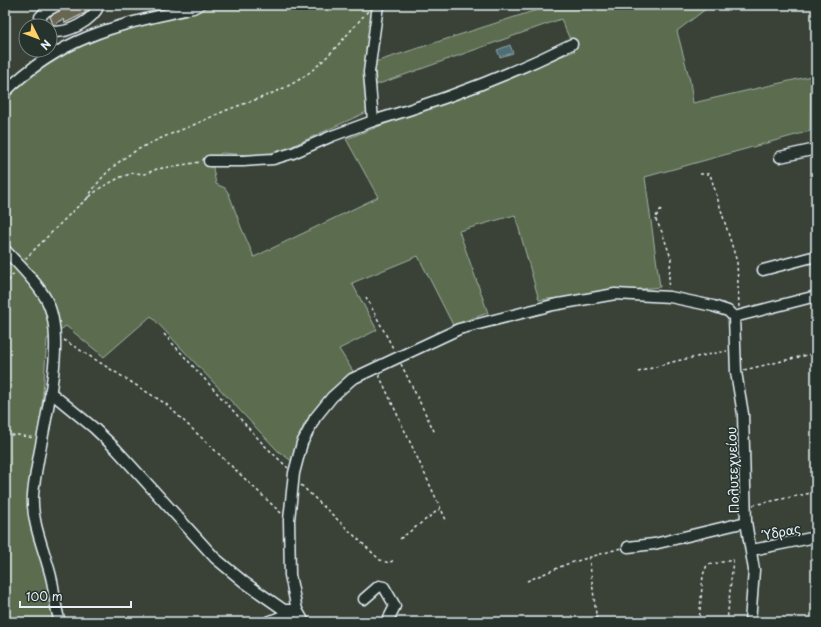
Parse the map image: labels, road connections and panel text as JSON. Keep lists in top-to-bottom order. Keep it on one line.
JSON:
{"streets":{"street":["Πολυτεχνείου","Ύδρας"]},"crossings":[["Πολυτεχνείου","Ύδρας"]],"scale_bar":"100 m","north":"bottom right"}
